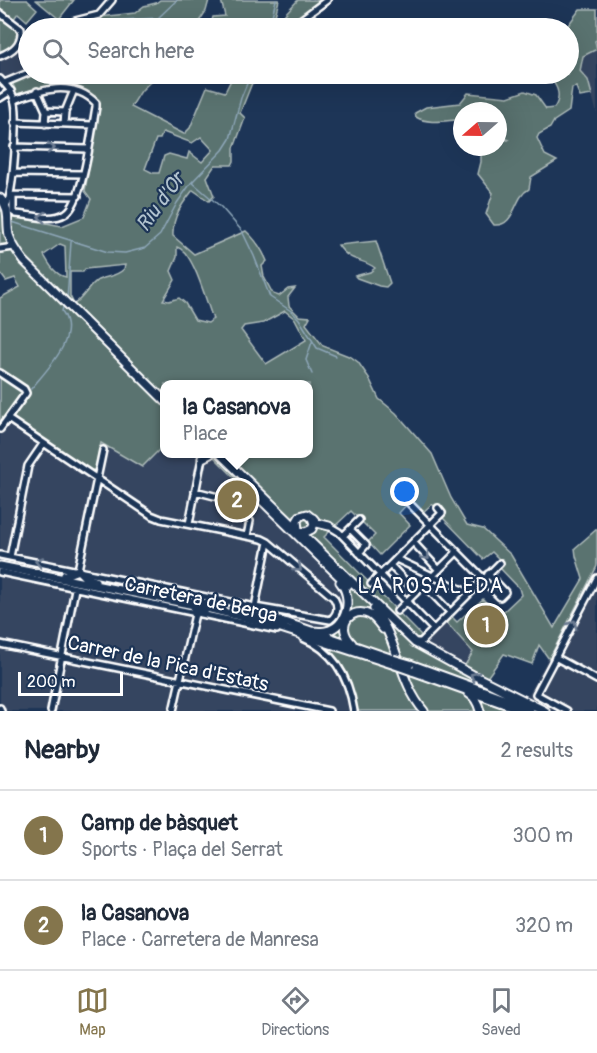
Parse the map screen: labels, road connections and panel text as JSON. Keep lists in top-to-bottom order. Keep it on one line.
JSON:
{"streets":{"street":["Carretera de Berga","Carrer de la Pica d'Estats"]},"districts":["LA ROSALEDA"],"water":["Riu d'Or"],"scale_bar":"200 m","north":"left","page":{"search":"Search here","popup":["la Casanova","Place"],"pins":["2","1"],"scale":"200 m","heading":["Nearby","2 results"],"list":[{"mark":"1","name":"Camp de bàsquet","note":"Sports · Plaça del Serrat","value":"300 m"},{"mark":"2","name":"la Casanova","note":"Place · Carretera de Manresa","value":"320 m"}],"nav":["Map","Directions","Saved"]}}
